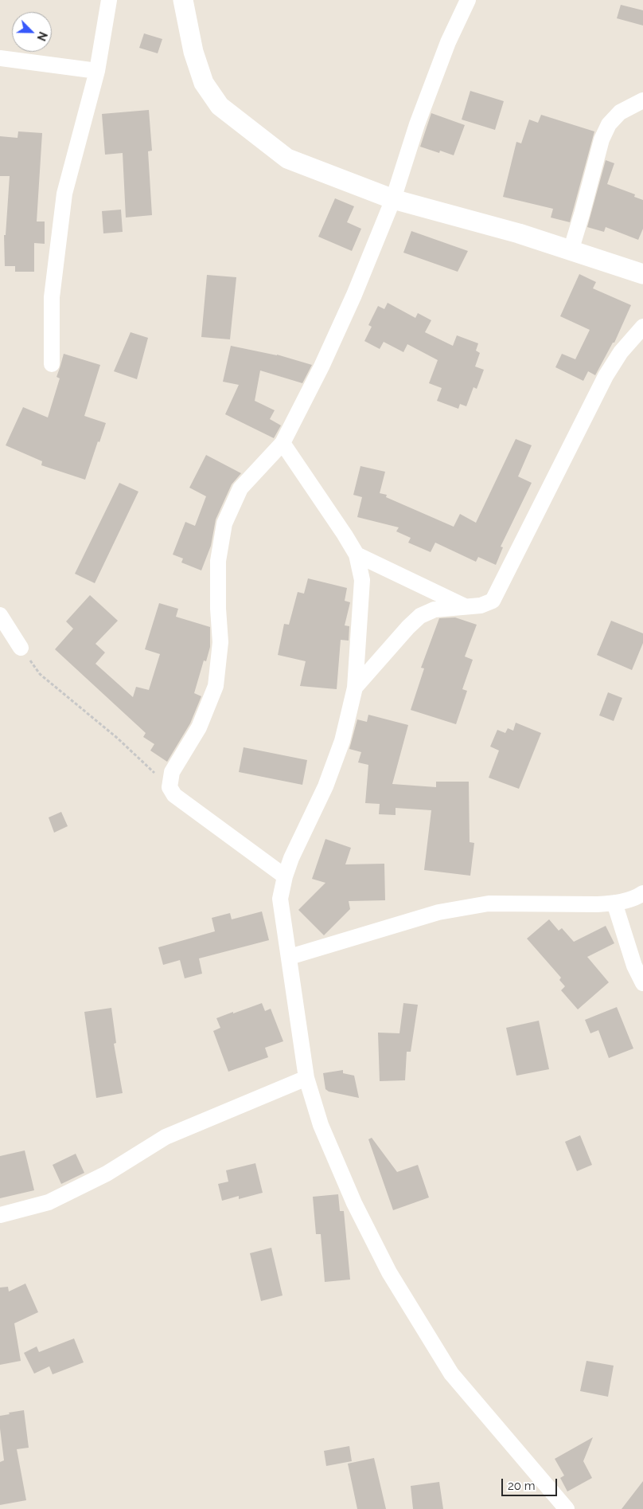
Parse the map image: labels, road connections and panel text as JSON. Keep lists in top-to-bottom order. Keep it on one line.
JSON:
{"scale_bar":"20 m","north":"bottom right"}
